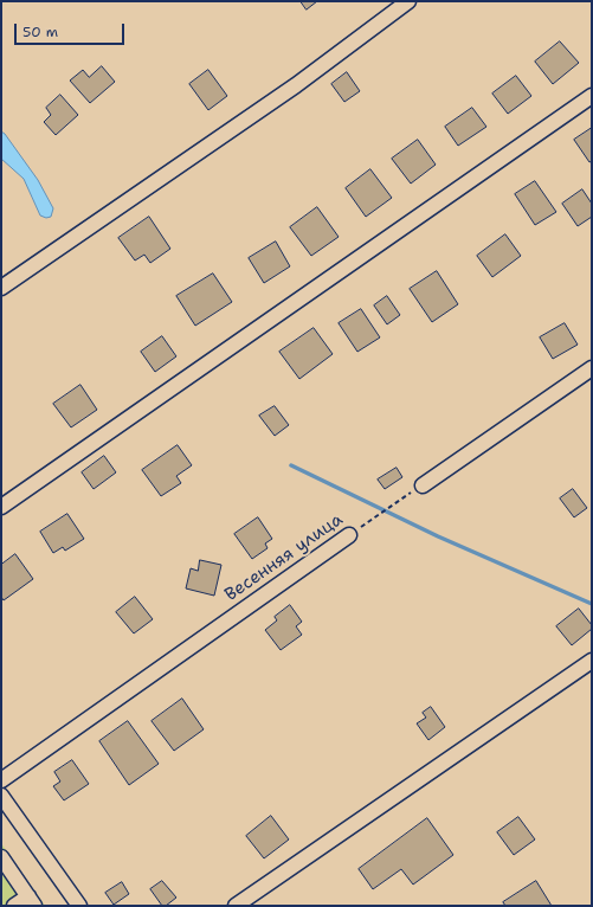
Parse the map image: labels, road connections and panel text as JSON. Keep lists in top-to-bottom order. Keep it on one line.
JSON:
{"streets":{"street":["Весенняя улица"]},"scale_bar":"50 m"}
